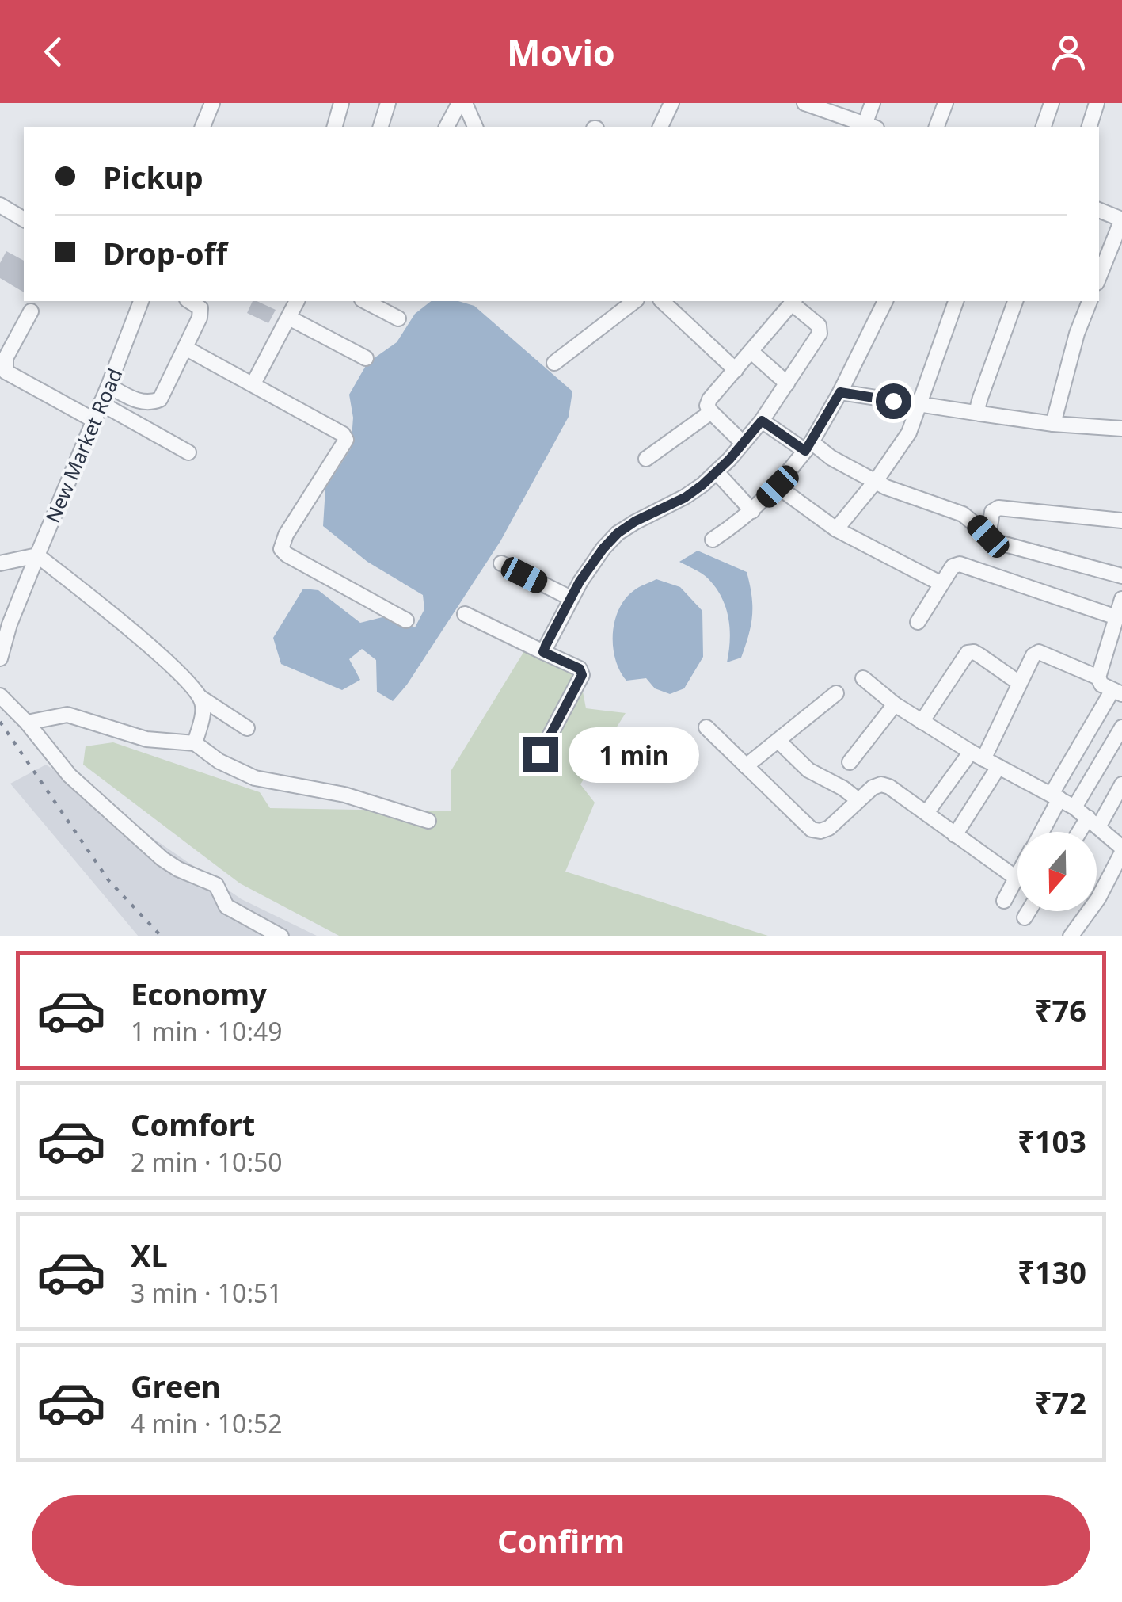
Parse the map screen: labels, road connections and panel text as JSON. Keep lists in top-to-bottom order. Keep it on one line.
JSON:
{"streets":{"street":["New Market Road"]},"north":"bottom","page":{"header":"Movio","banner":["Pickup","Drop-off"],"bubble":"1 min","list":[{"name":"Economy","note":"1 min · 10:49","value":"₹76"},{"name":"Comfort","note":"2 min · 10:50","value":"₹103"},{"name":"XL","note":"3 min · 10:51","value":"₹130"},{"name":"Green","note":"4 min · 10:52","value":"₹72"}],"buttons":"Confirm"}}
